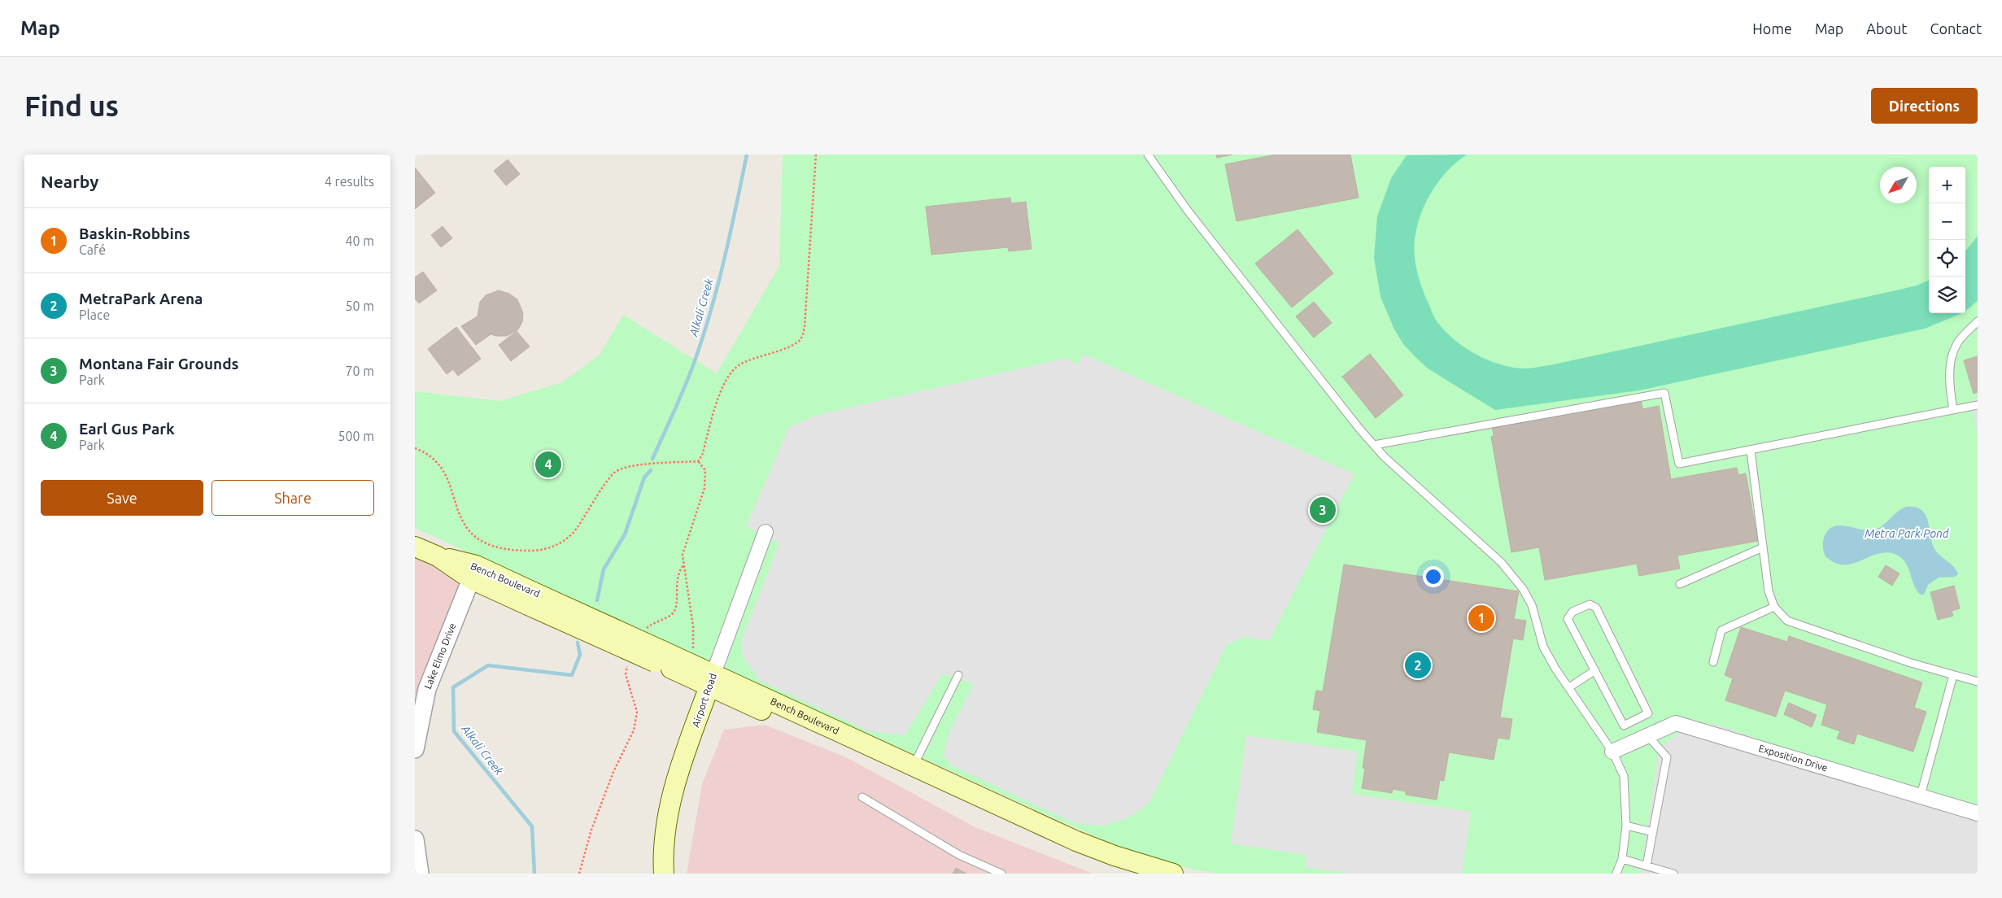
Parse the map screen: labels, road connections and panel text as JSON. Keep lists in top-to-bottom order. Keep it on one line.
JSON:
{"streets":{"main road":["Airport Road"],"street":["Lake Elmo Drive","Exposition Drive"]},"water":["Alkali Creek","Metra Park Pond"],"north":"bottom left","page":{"header":"Map","nav":["Home","Map","About","Contact"],"buttons":["Directions",["Save","Share"]],"title":"Find us","heading":["Nearby","4 results"],"map_buttons":["+","−"],"list":[{"mark":"1","name":"Baskin-Robbins","note":"Café","value":"40 m"},{"mark":"2","name":"MetraPark Arena","note":"Place","value":"50 m"},{"mark":"3","name":"Montana Fair Grounds","note":"Park","value":"70 m"},{"mark":"4","name":"Earl Gus Park","note":"Park","value":"500 m"}],"pins":["4","3","1","2"]}}
